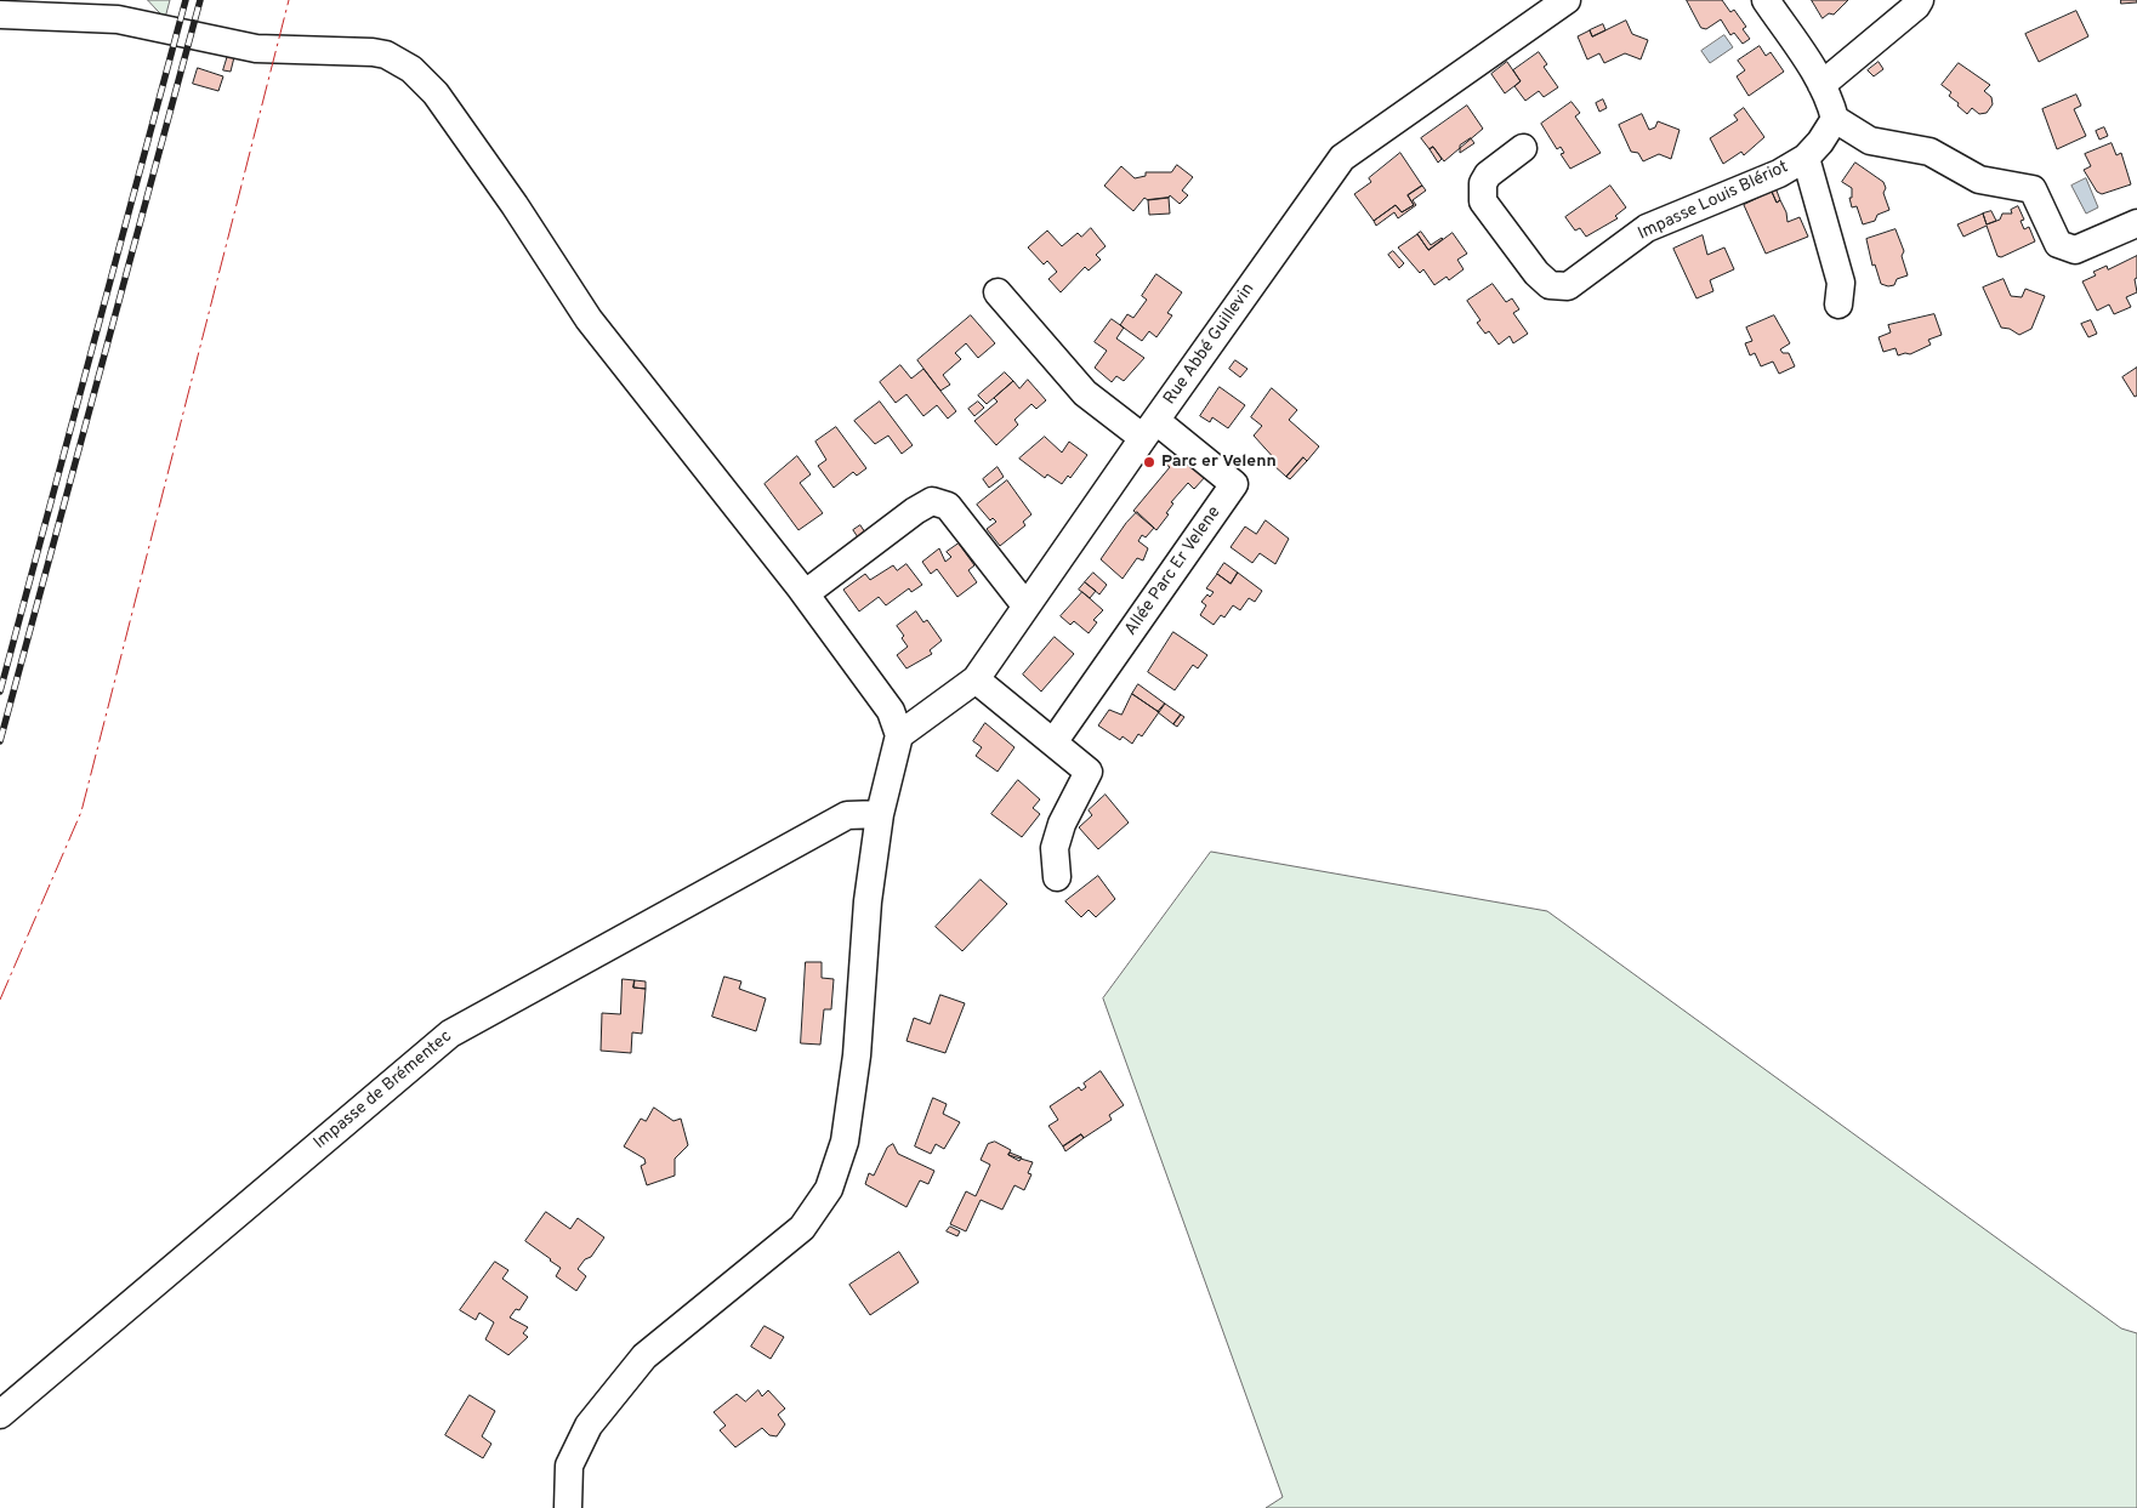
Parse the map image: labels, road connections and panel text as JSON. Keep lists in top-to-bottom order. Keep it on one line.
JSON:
{"streets":{"street":["Impasse Louis Blériot","Rue Abbé Guillevin","Allée Parc Er Velene","Impasse de Brémentec"]},"crossings":[["Rue Abbé Guillevin","Allée Parc Er Velene"]],"places":["Parc er Velenn"]}
